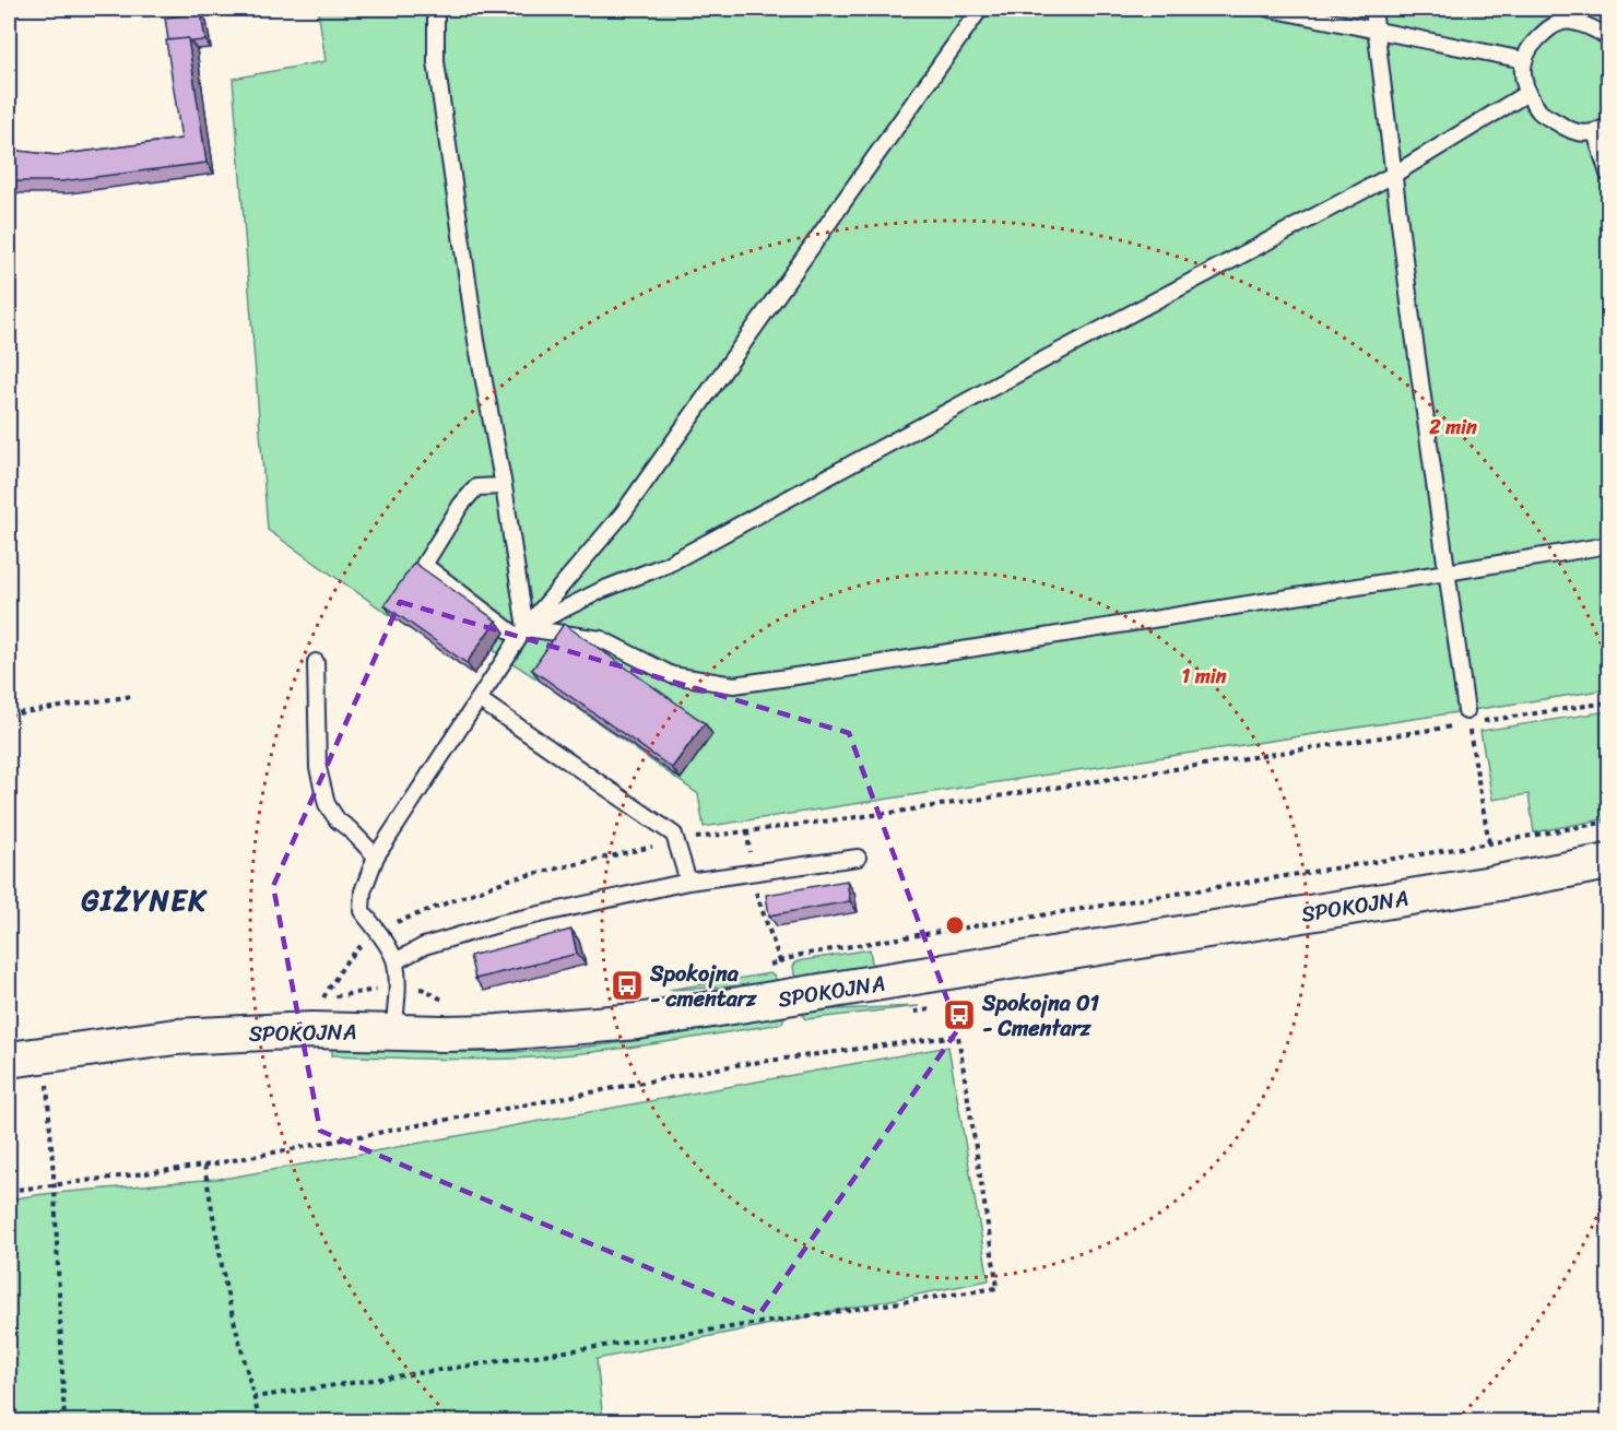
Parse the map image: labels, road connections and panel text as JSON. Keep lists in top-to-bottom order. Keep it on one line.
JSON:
{"streets":{"street":["SPOKOJNA"]},"districts":["GIŻYNEK"],"places":{"bus stop":["Spokojna - cmentarz","Spokojna 01 - Cmentarz"]},"rings":["2 min","1 min"]}
